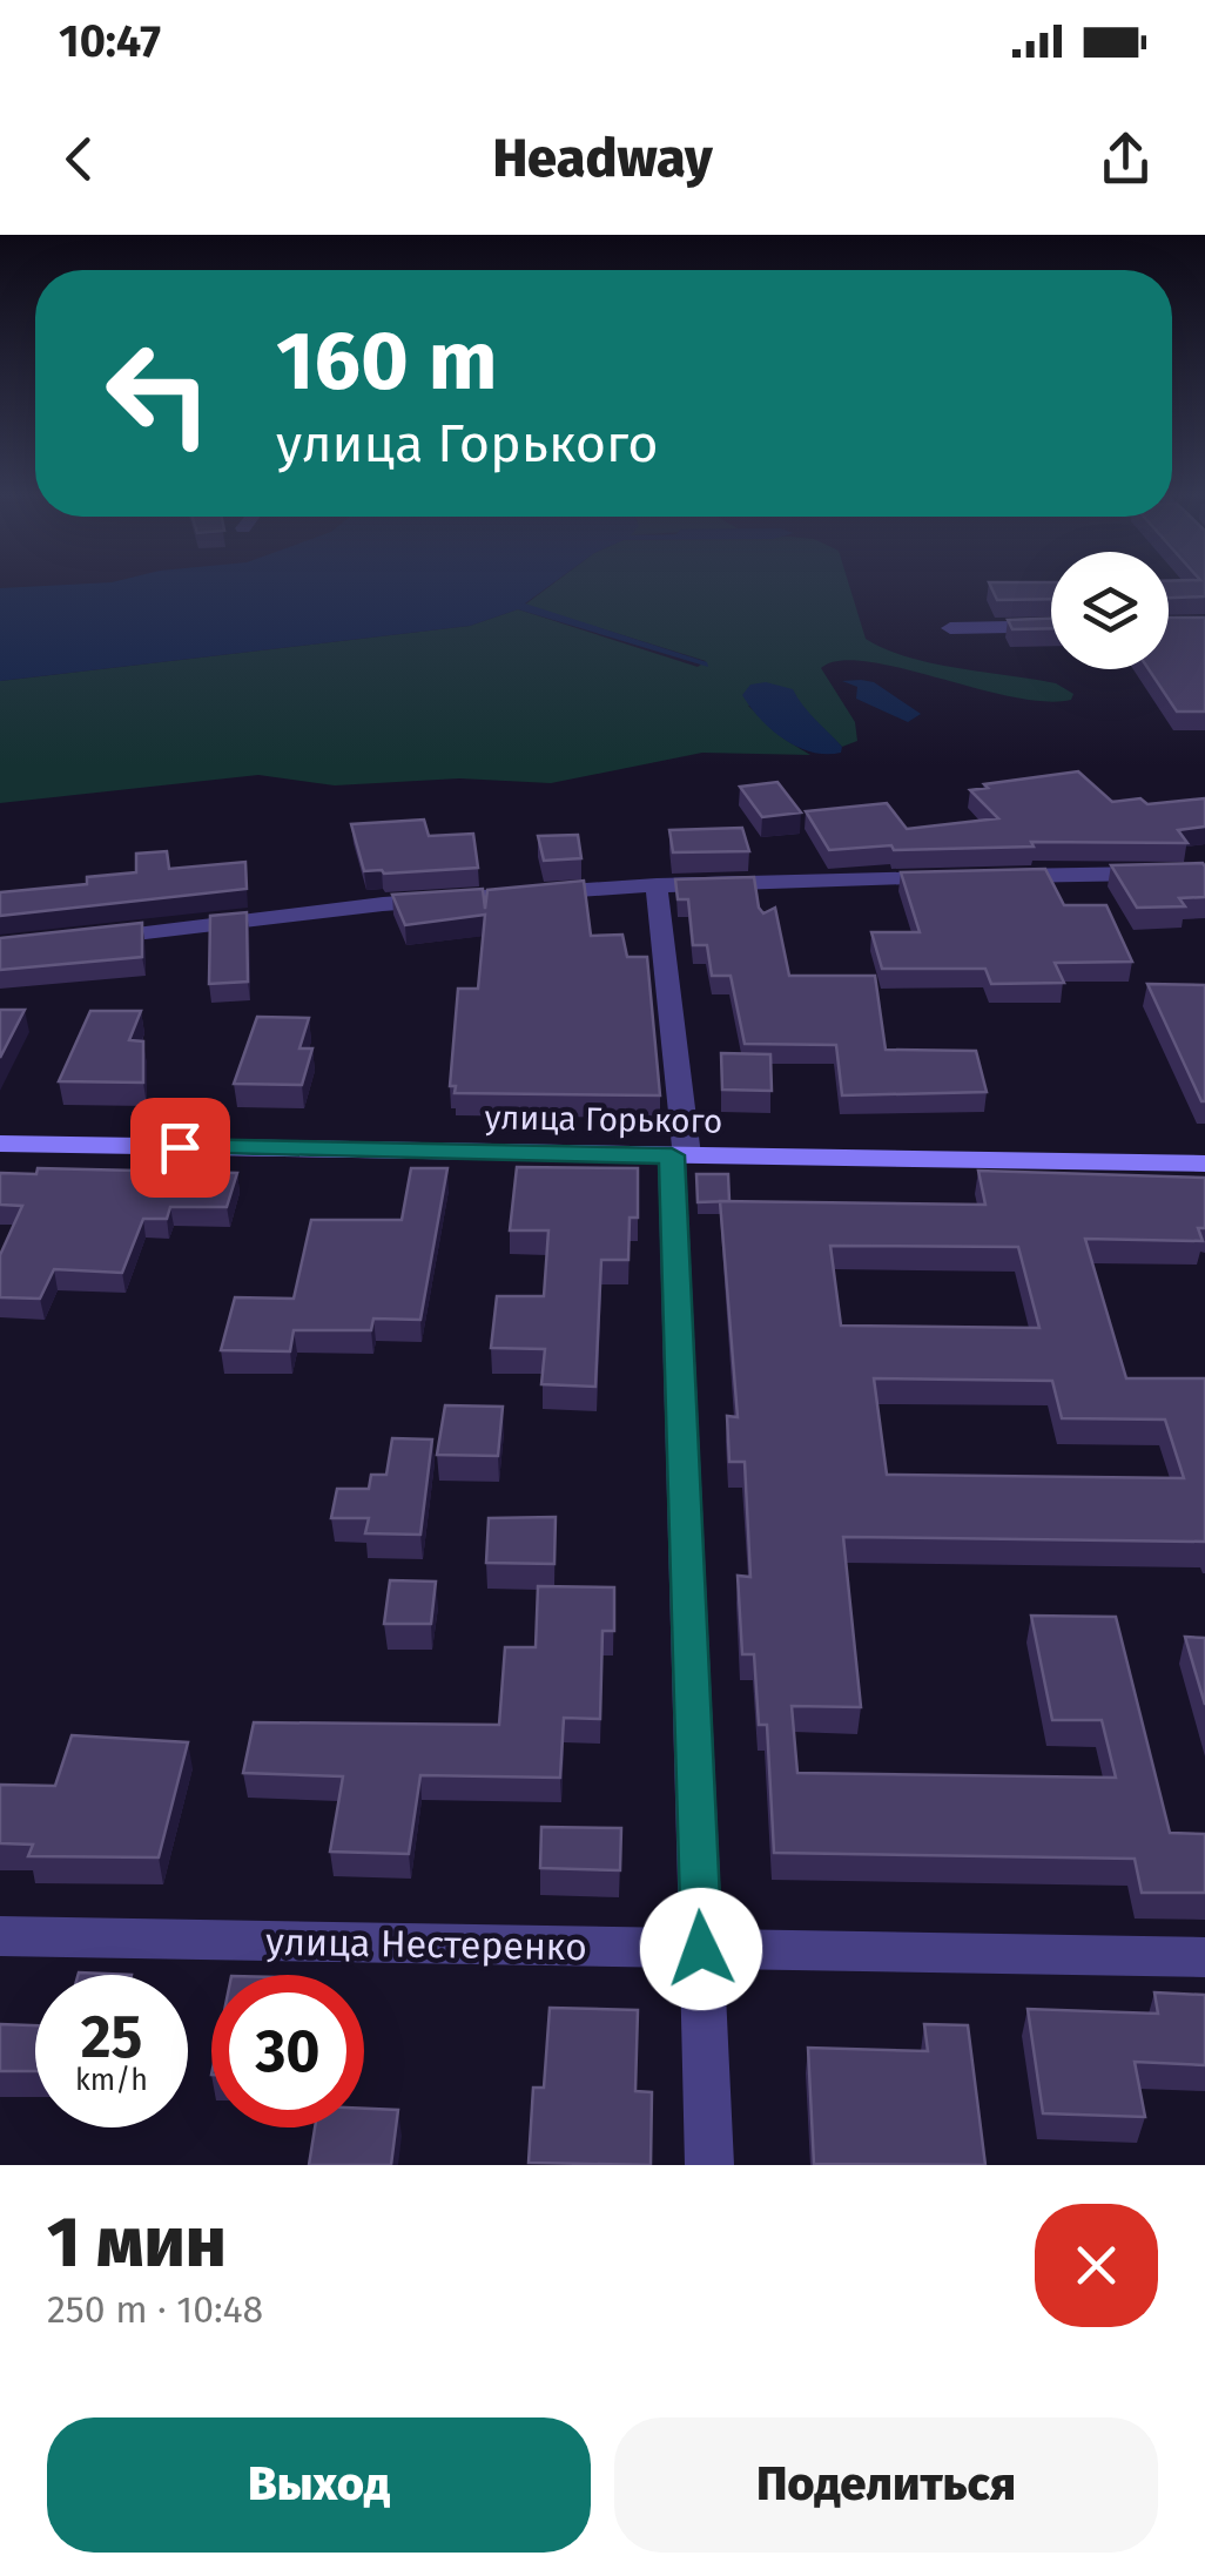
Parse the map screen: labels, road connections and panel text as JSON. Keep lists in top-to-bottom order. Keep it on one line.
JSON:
{"streets":{"main road":["улица Горького"],"street":["улица Нестеренко"]},"page":{"status":"10:47","header":"Headway","turn":["160 m","улица Горького"],"speed":"25 km/h","limit":"30","heading":["1 мин","250 m · 10:48"],"buttons":["Выход","Поделиться"]}}
